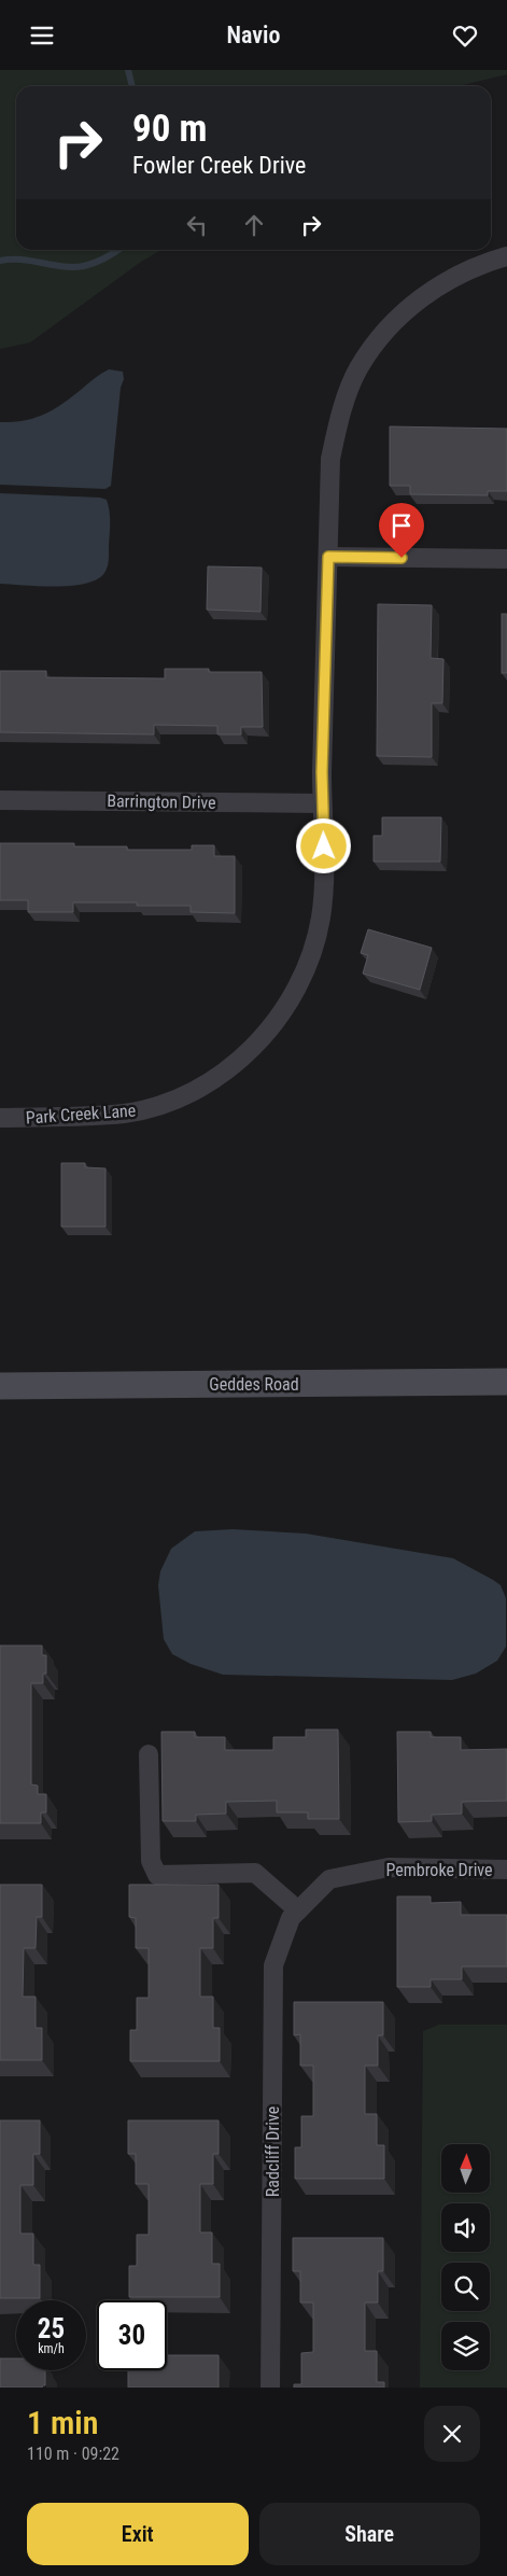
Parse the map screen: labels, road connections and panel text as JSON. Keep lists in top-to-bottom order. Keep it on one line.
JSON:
{"streets":{"main road":["Geddes Road"],"street":["Barrington Drive","Park Creek Lane","Pembroke Drive","Radcliff Drive"]},"crossings":[["Barrington Drive","Park Creek Lane"],["Pembroke Drive","Radcliff Drive"]],"north":"top","page":{"header":"Navio","turn":["90 m","Fowler Creek Drive"],"speed":"25 km/h","limit":"30","heading":["1 min","110 m · 09:22"],"buttons":["Exit","Share"]}}
